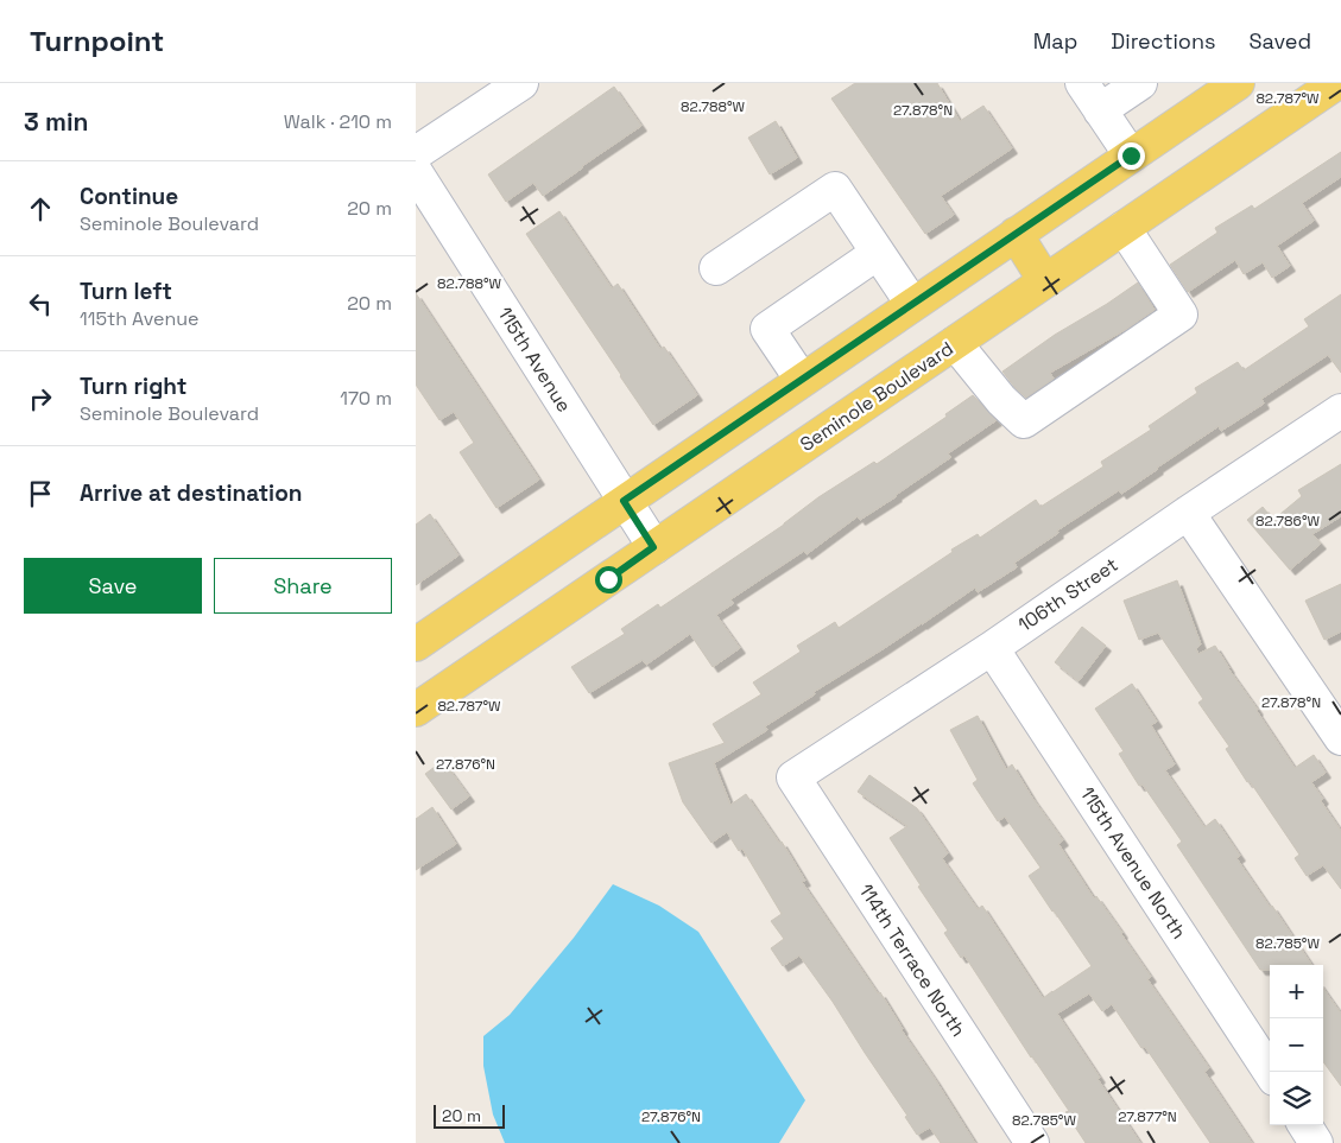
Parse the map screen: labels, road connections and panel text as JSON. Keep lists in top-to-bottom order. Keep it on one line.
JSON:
{"streets":{"main road":["Seminole Boulevard"],"street":["115th Avenue","106th Street","115th Avenue North","114th Terrace North"]},"crossings":[["115th Avenue","Seminole Boulevard"],["106th Street","115th Avenue North"],["106th Street","114th Terrace North"]],"scale_bar":"20 m","page":{"header":"Turnpoint","nav":["Map","Directions","Saved"],"heading":["3 min","Walk · 210 m"],"list":[["Continue","Seminole Boulevard","20 m"],["Turn left","115th Avenue","20 m"],["Turn right","Seminole Boulevard","170 m"],"Arrive at destination"],"buttons":["Save","Share"],"map_buttons":["+","−"],"scale":"20 m"},"coordinates":["82.787°W","82.788°W","27.878°N","82.786°W","27.876°N","82.785°W","27.877°N"]}
